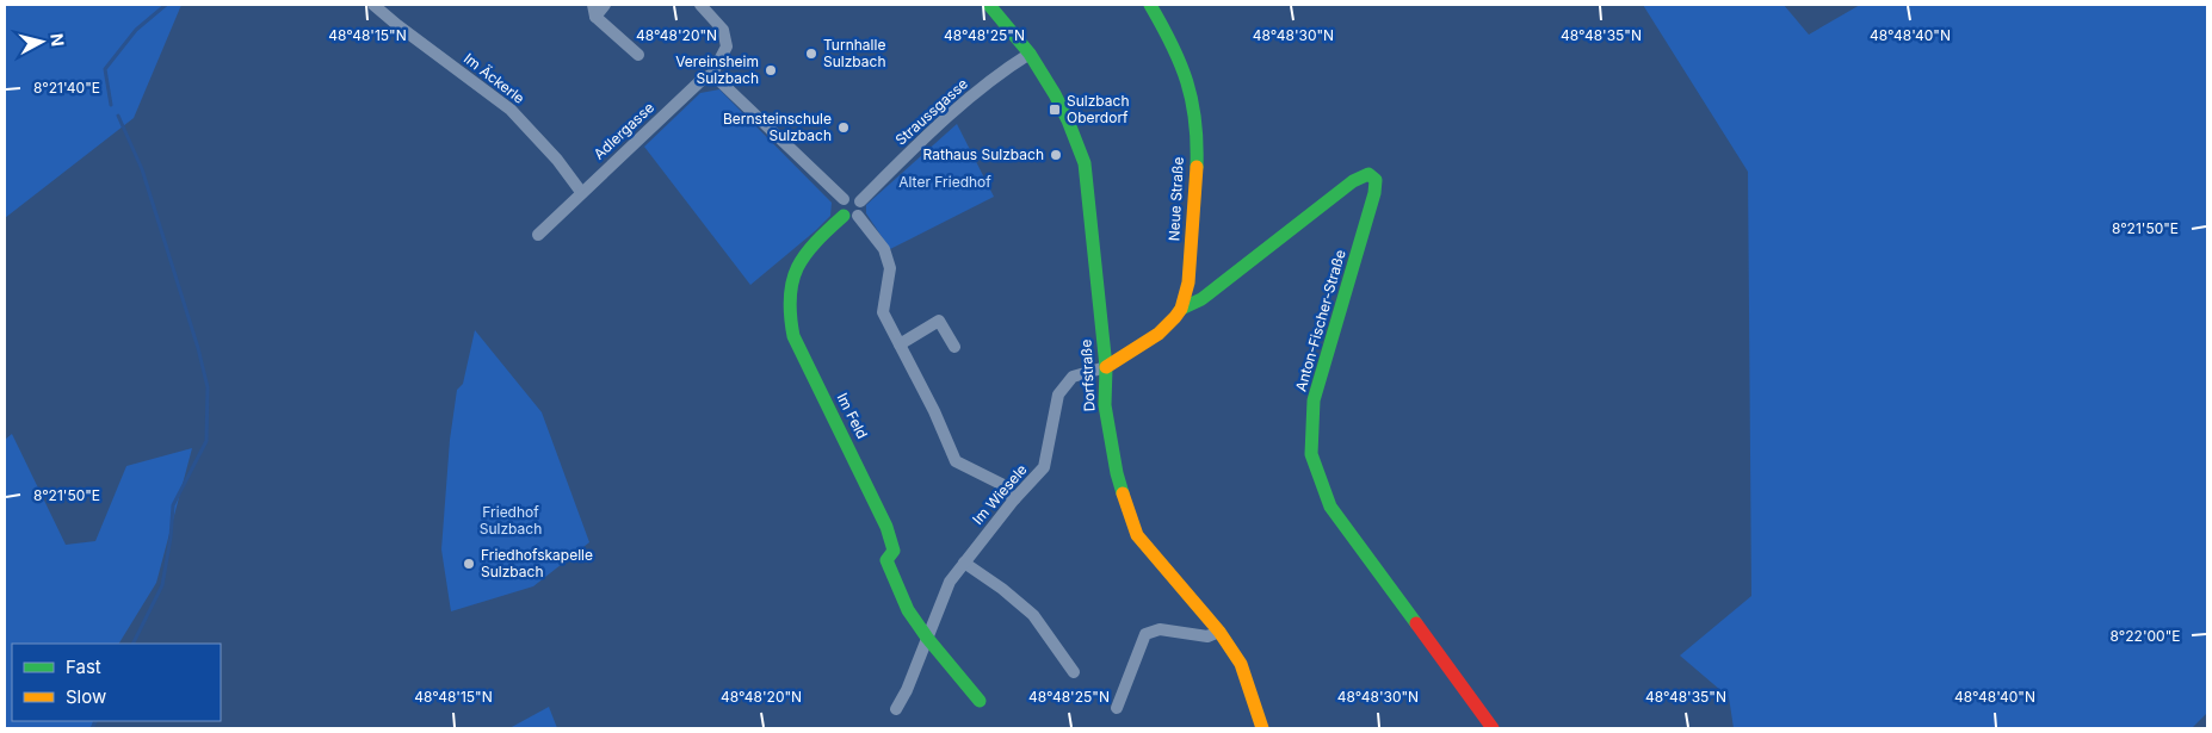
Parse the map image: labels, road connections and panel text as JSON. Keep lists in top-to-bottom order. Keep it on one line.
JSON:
{"streets":{"street":["Im Äckerle","Straussgasse","Adlergasse","Neue Straße","Anton-Fischer-Straße","Dorfstraße","Im Feld","Im Wiesele"]},"crossings":[["Im Äckerle","Adlergasse"],["Straussgasse","Dorfstraße"],["Straussgasse","Im Feld"],["Neue Straße","Anton-Fischer-Straße"],["Neue Straße","Dorfstraße"],["Neue Straße","Im Wiesele"],["Dorfstraße","Im Wiesele"],["Im Feld","Im Wiesele"]],"parks":["Alter Friedhof","Friedhof Sulzbach"],"places":{"other":["Turnhalle Sulzbach","Vereinsheim Sulzbach","Bernsteinschule Sulzbach","Rathaus Sulzbach","Friedhofskapelle Sulzbach"],"transit":["Sulzbach Oberdorf"]},"legend":["Fast","Slow"],"north":"right","coordinates":["48°48'15\"N","48°48'20\"N","48°48'25\"N","48°48'30\"N","48°48'35\"N","48°48'40\"N","8°21'40\"E","8°21'50\"E","8°22'00\"E"]}
